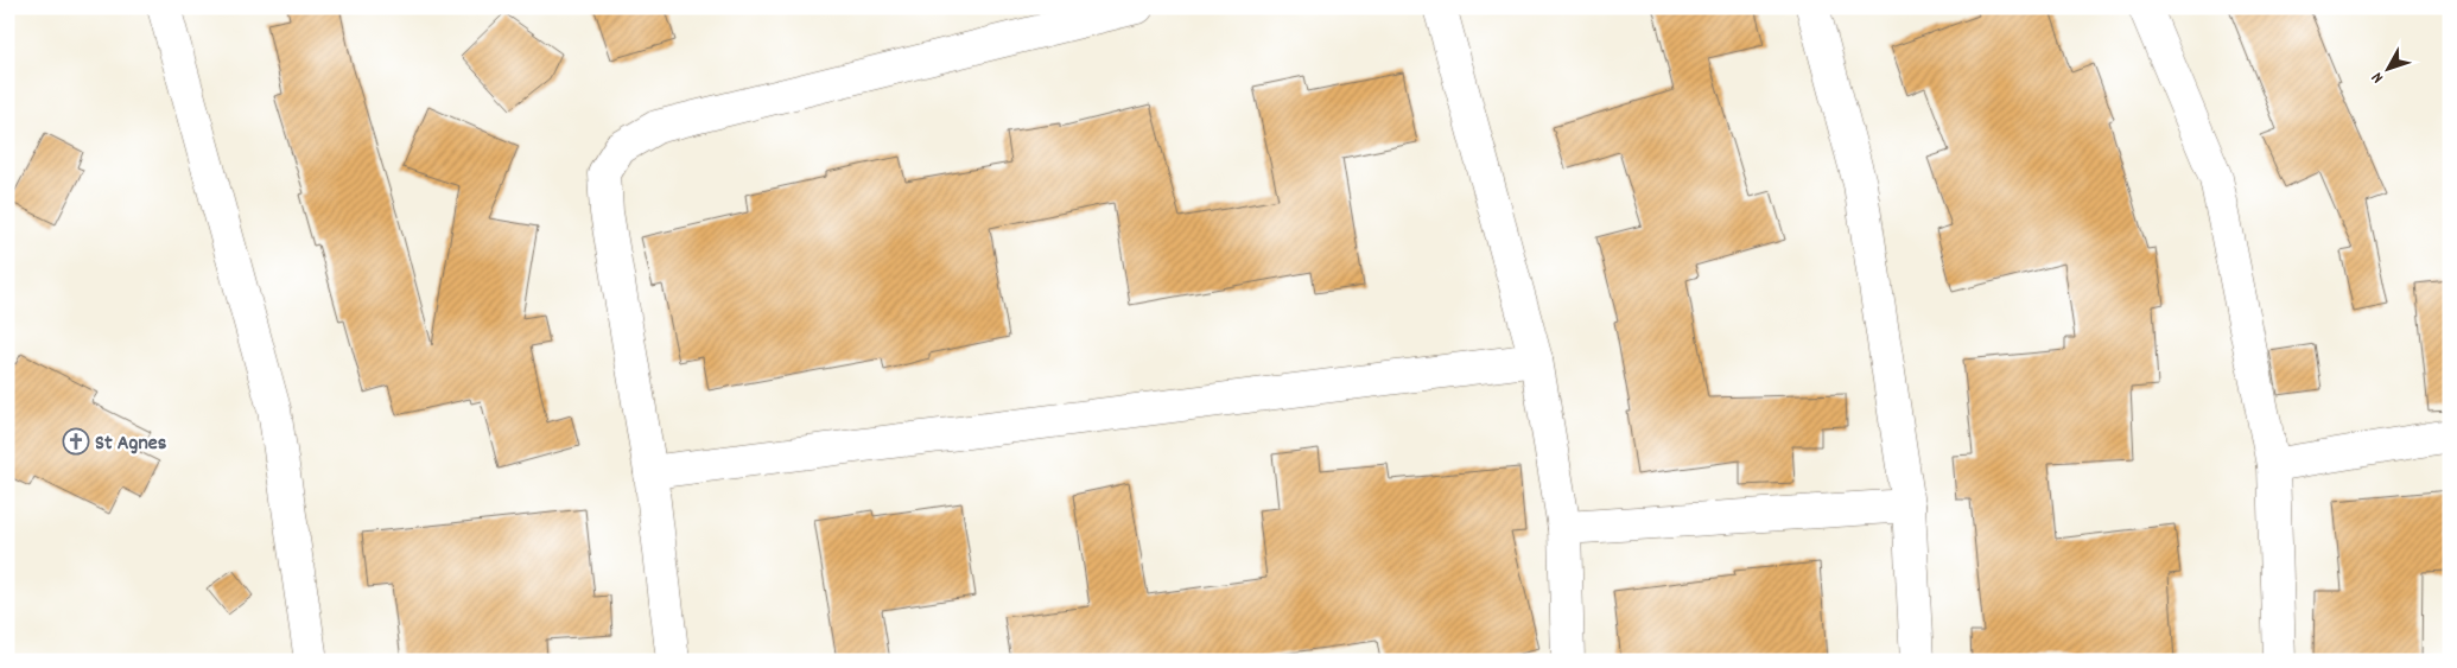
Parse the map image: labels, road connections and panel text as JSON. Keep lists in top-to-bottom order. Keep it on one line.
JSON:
{"places":{"church":["St Agnes"]},"north":"bottom left"}
